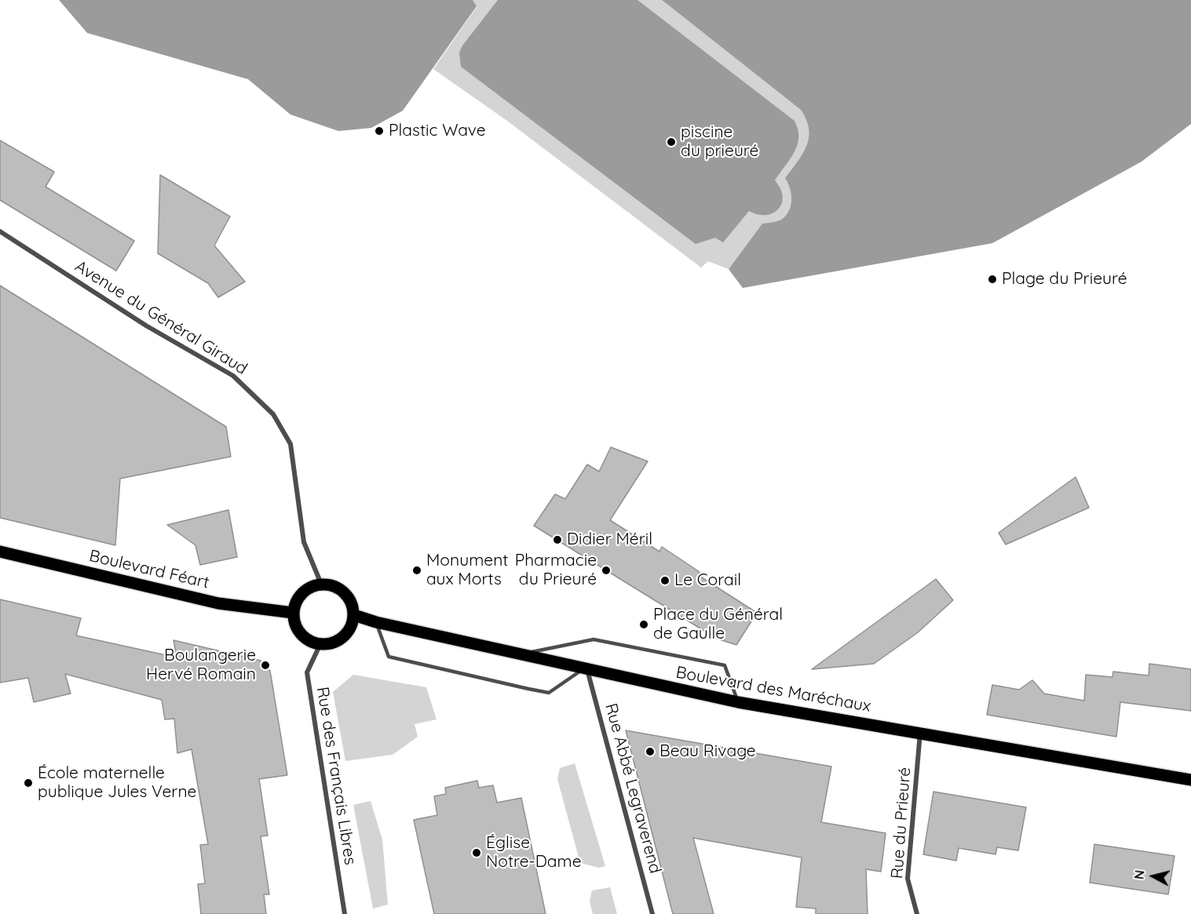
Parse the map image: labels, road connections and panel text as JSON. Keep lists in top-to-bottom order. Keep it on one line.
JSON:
{"streets":{"main road":["Boulevard Féart","Boulevard des Maréchaux"],"street":["Avenue du Général Giraud","Rue des Français Libres","Rue Abbé Legraverend","Rue du Prieuré"]},"crossings":[["Avenue du Général Giraud","Boulevard Féart"],["Avenue du Général Giraud","Boulevard des Maréchaux"],["Avenue du Général Giraud","Rue des Français Libres"],["Boulevard Féart","Boulevard des Maréchaux"],["Boulevard Féart","Rue des Français Libres"],["Boulevard des Maréchaux","Rue des Français Libres"],["Boulevard des Maréchaux","Rue Abbé Legraverend"],["Boulevard des Maréchaux","Rue du Prieuré"]],"places":["Plastic Wave","piscine du prieuré","Plage du Prieuré","Didier Méril","Monument aux Morts","Pharmacie du Prieuré","Le Corail","Place du Général de Gaulle","Boulangerie Hervé Romain","Beau Rivage","École maternelle publique Jules Verne","Église Notre-Dame"],"north":"left"}
